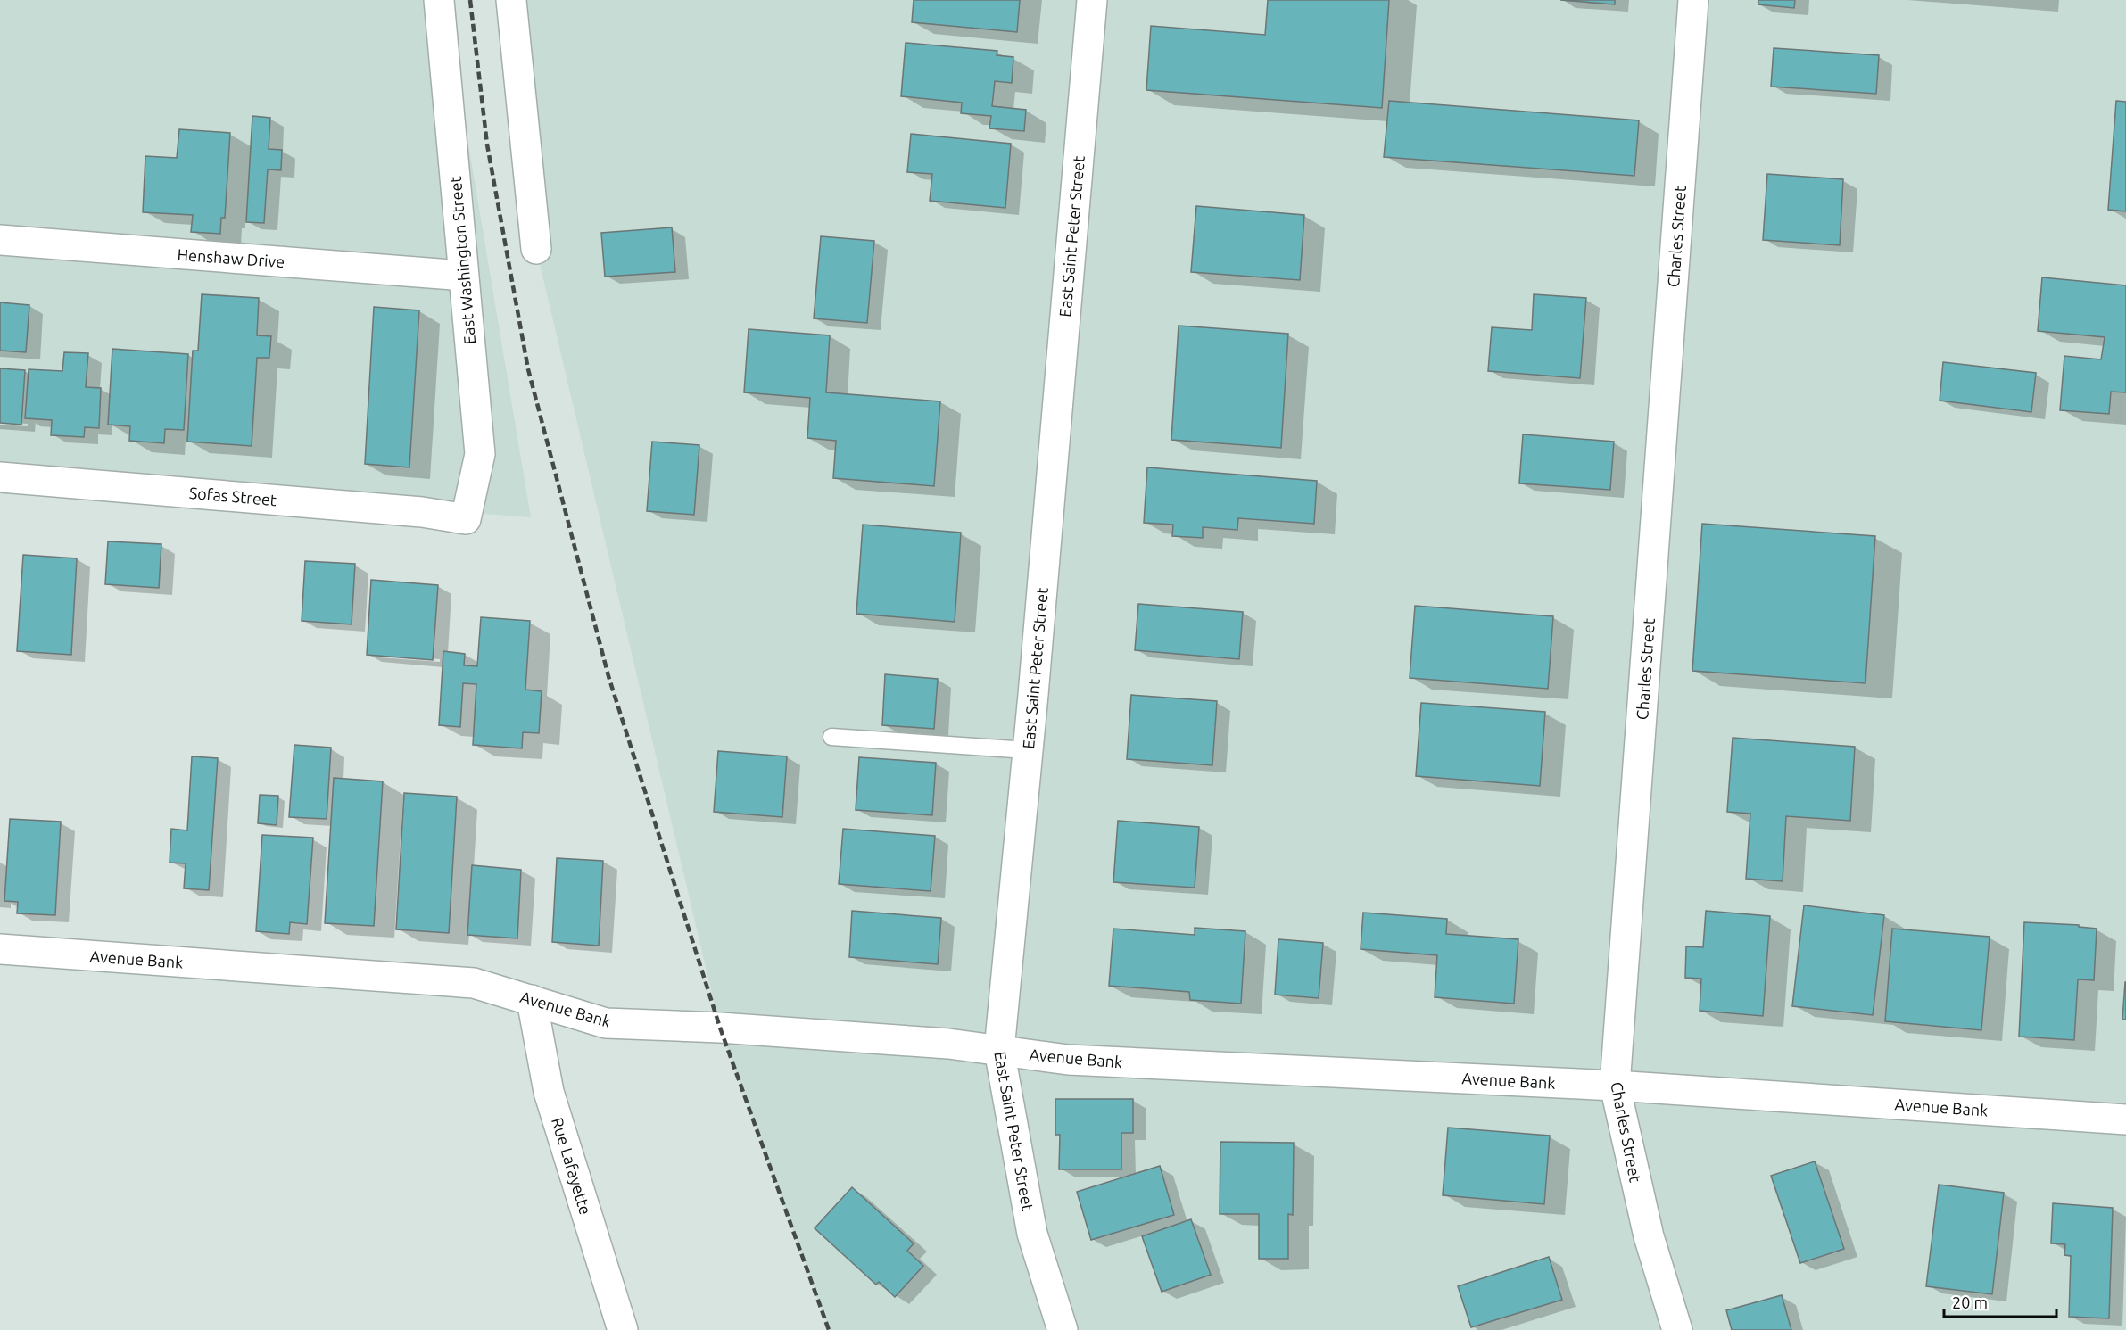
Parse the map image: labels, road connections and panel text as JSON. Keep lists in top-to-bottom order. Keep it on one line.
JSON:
{"streets":{"street":["East Saint Peter Street","Charles Street","Henshaw Drive","East Washington Street","Sofas Street","Avenue Bank","Rue Lafayette"]},"crossings":[["East Saint Peter Street","Avenue Bank"],["Charles Street","Avenue Bank"],["Henshaw Drive","East Washington Street"],["East Washington Street","Sofas Street"],["Avenue Bank","Rue Lafayette"]],"scale_bar":"20 m"}
